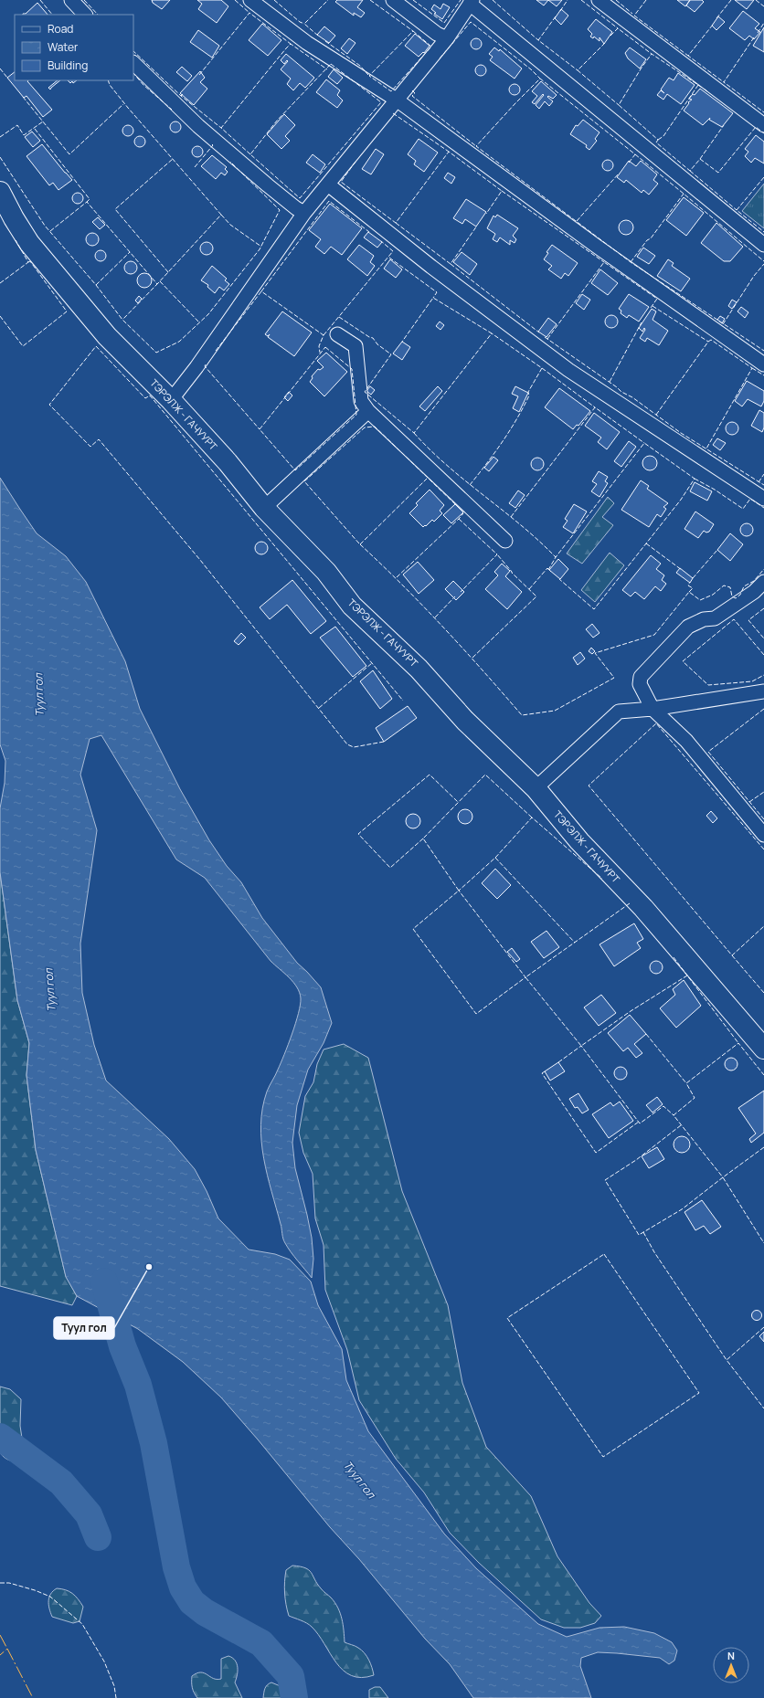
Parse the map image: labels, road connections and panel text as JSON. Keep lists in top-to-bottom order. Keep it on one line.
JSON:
{"streets":{"main road":["ТЭРЭЛЖ - ГАЧУУРТ"]},"water":["Туул гол"],"places":["Туул гол"],"legend":["Road","Water","Building"],"north":"top"}
